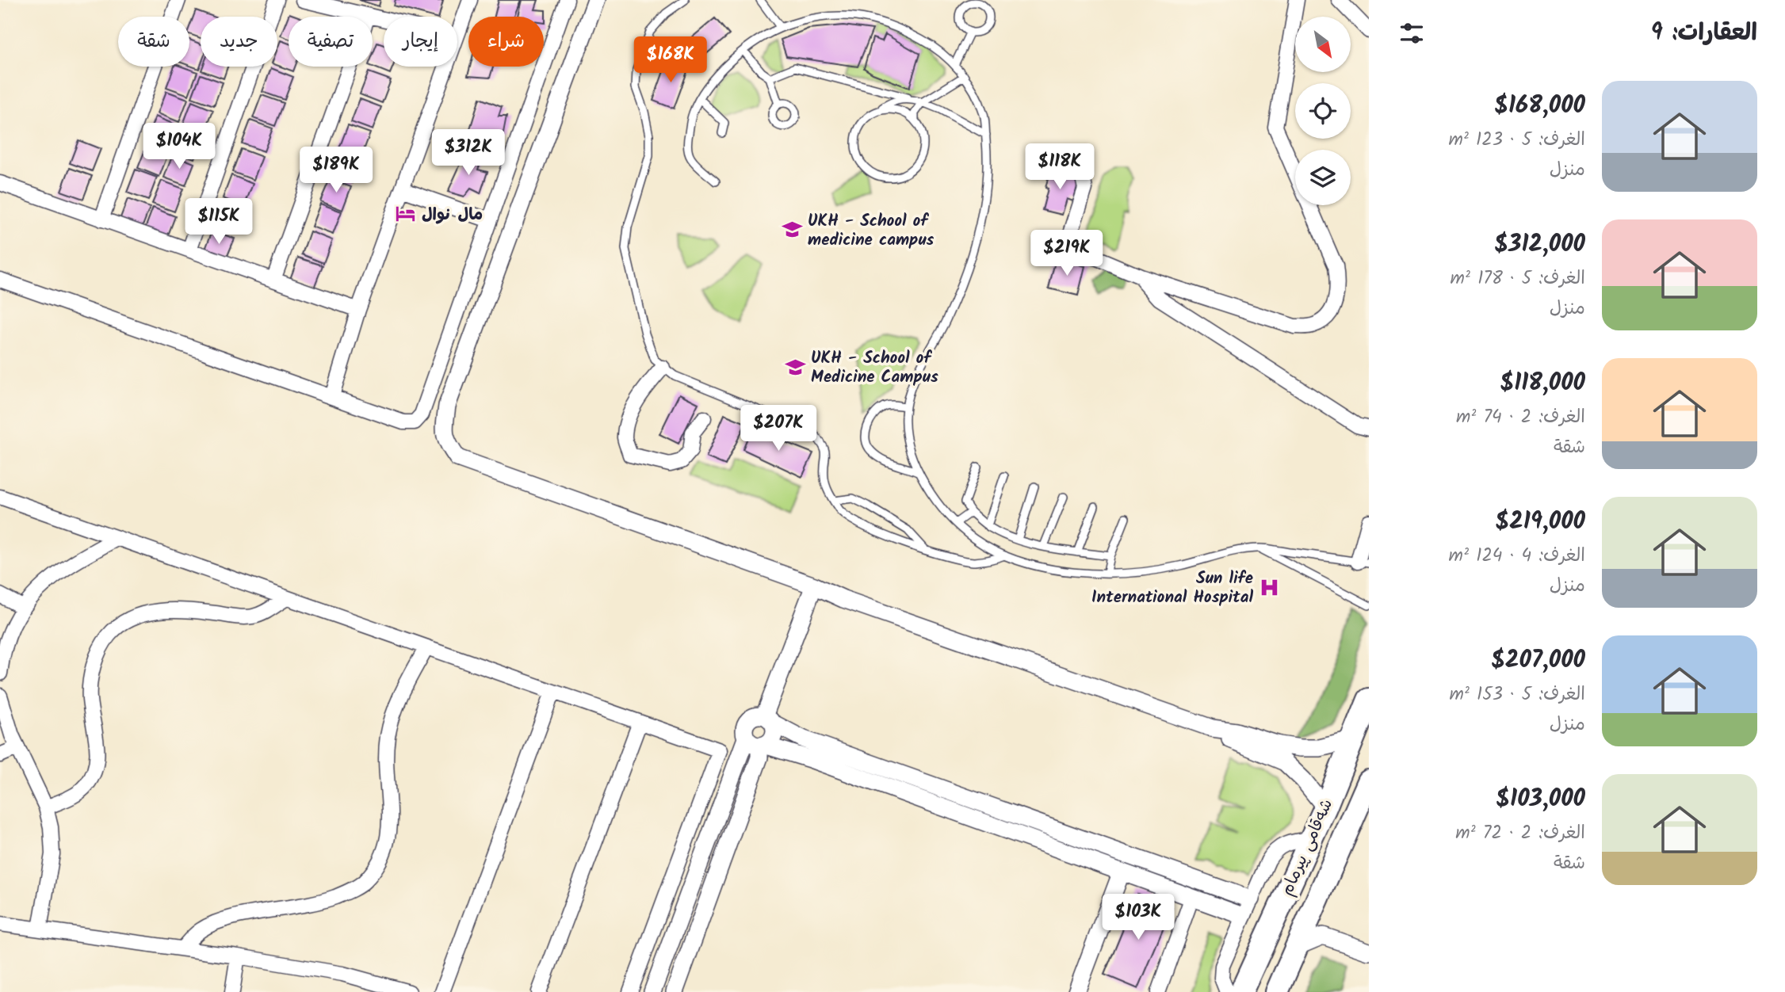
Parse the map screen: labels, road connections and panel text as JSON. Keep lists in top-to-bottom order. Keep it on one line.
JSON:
{"streets":{"highway":["شەقامی پیرمام"]},"places":{"hotel":["مال نوال"],"school or university":["UKH - School of medicine campus","UKH - School of Medicine Campus"],"hospital":["Sun life International Hospital"]},"north":"bottom right","page":{"heading":"العقارات: 9","chip":["شراء","إيجار","تصفية","جديد","شقة"],"price":["$168K","$104K","$312K","$118K","$189K","$115K","$219K","$207K","$103K"],"list":[{"name":"$168,000","note":"الغرف: 5 · 123 m² · منزل"},{"name":"$312,000","note":"الغرف: 5 · 178 m² · منزل"},{"name":"$118,000","note":"الغرف: 2 · 74 m² · شقة"},{"name":"$219,000","note":"الغرف: 4 · 124 m² · منزل"},{"name":"$207,000","note":"الغرف: 5 · 153 m² · منزل"},{"name":"$103,000","note":"الغرف: 2 · 72 m² · شقة"}]}}
